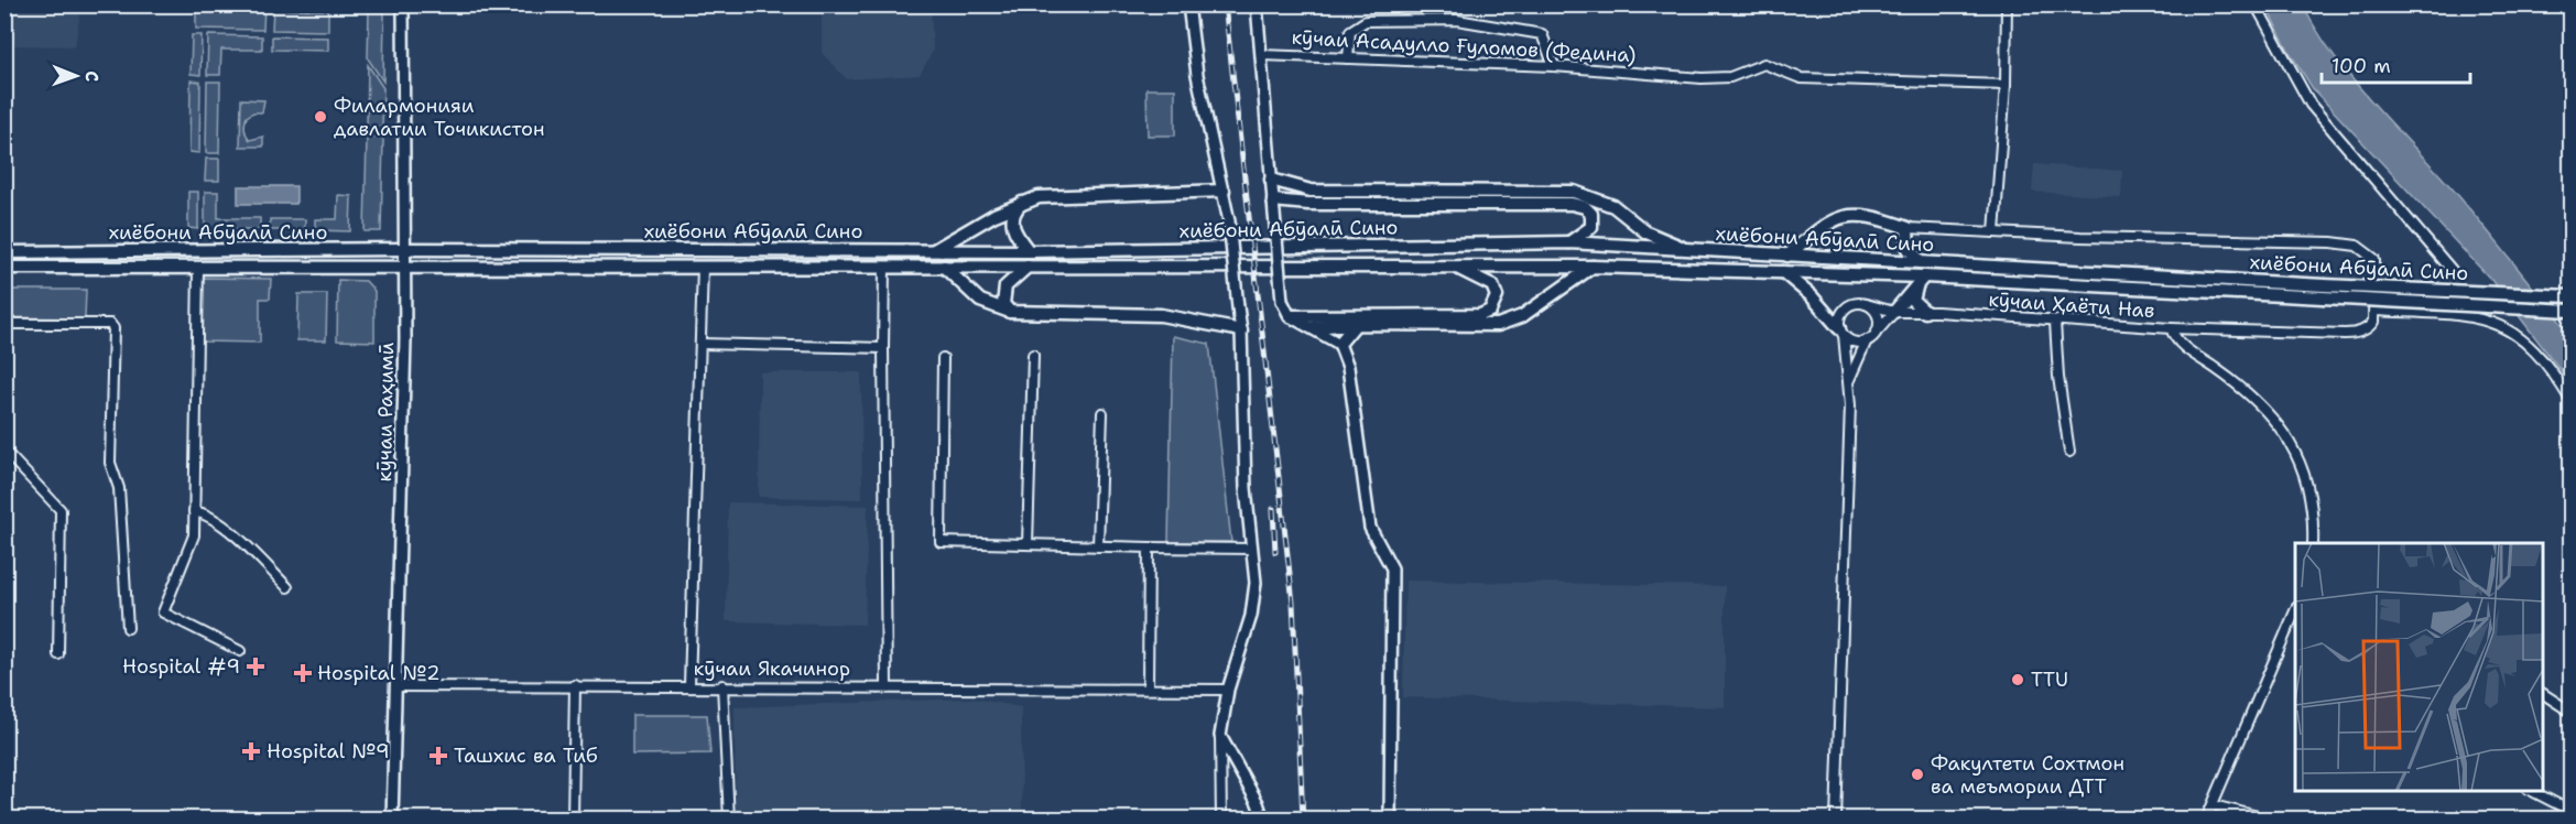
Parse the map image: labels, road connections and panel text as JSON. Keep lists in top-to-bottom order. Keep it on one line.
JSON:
{"streets":{"main road":["хиёбони Абӯалӣ Сино"],"street":["кӯчаи Асадулло Ғуломов (Федина)","кӯчаи Ҳаёти Нав","кӯчаи Раҳимӣ","кӯчаи Якачинор"]},"crossings":[["хиёбони Абӯалӣ Сино","кӯчаи Раҳимӣ"],["кӯчаи Раҳимӣ","кӯчаи Якачинор"]],"places":{"other":["Филармонияи давлатии Точикистон","TTU","Факултети Сохтмон ва меъмории ДТТ"],"health":["Hospital #9","Hospital №2","Hospital №9","Ташхис ва Тиб"]},"scale_bar":"100 m","north":"right"}
